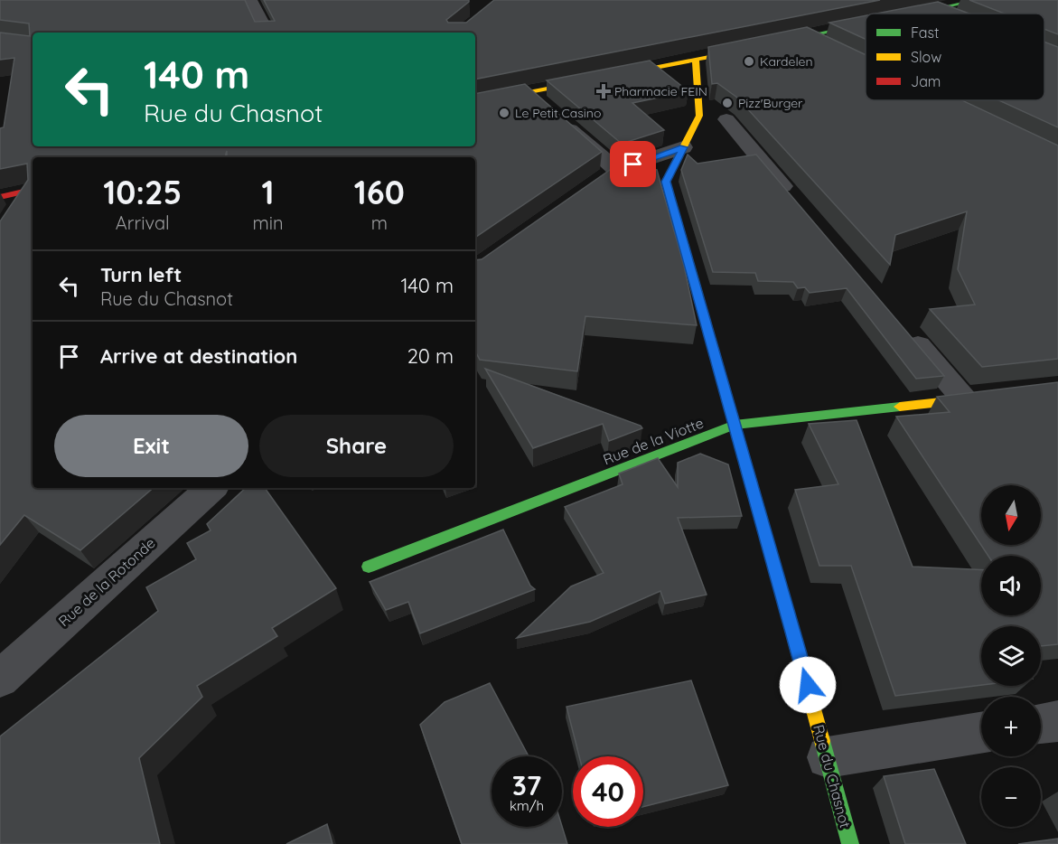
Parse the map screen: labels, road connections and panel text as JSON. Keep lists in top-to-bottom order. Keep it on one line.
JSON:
{"streets":{"street":["Rue de la Viotte","Rue de la Rotonde","Rue du Chasnot"]},"crossings":[["Rue de la Viotte","Rue du Chasnot"]],"places":{"other":["Kardelen","Pizz'Burger","Le Petit Casino"],"health":["Pharmacie FEIN"]},"legend":["Fast","Slow","Jam"],"north":"bottom","page":{"turn":["140 m","Rue du Chasnot"],"eta":["10:25","Arrival","1","min","160","m"],"list":[{"name":"Turn left","note":"Rue du Chasnot","value":"140 m"},{"name":"Arrive at destination","value":"20 m"}],"buttons":["Exit","Share"],"map_buttons":["+","−"],"speed":"37 km/h","limit":"40"}}
